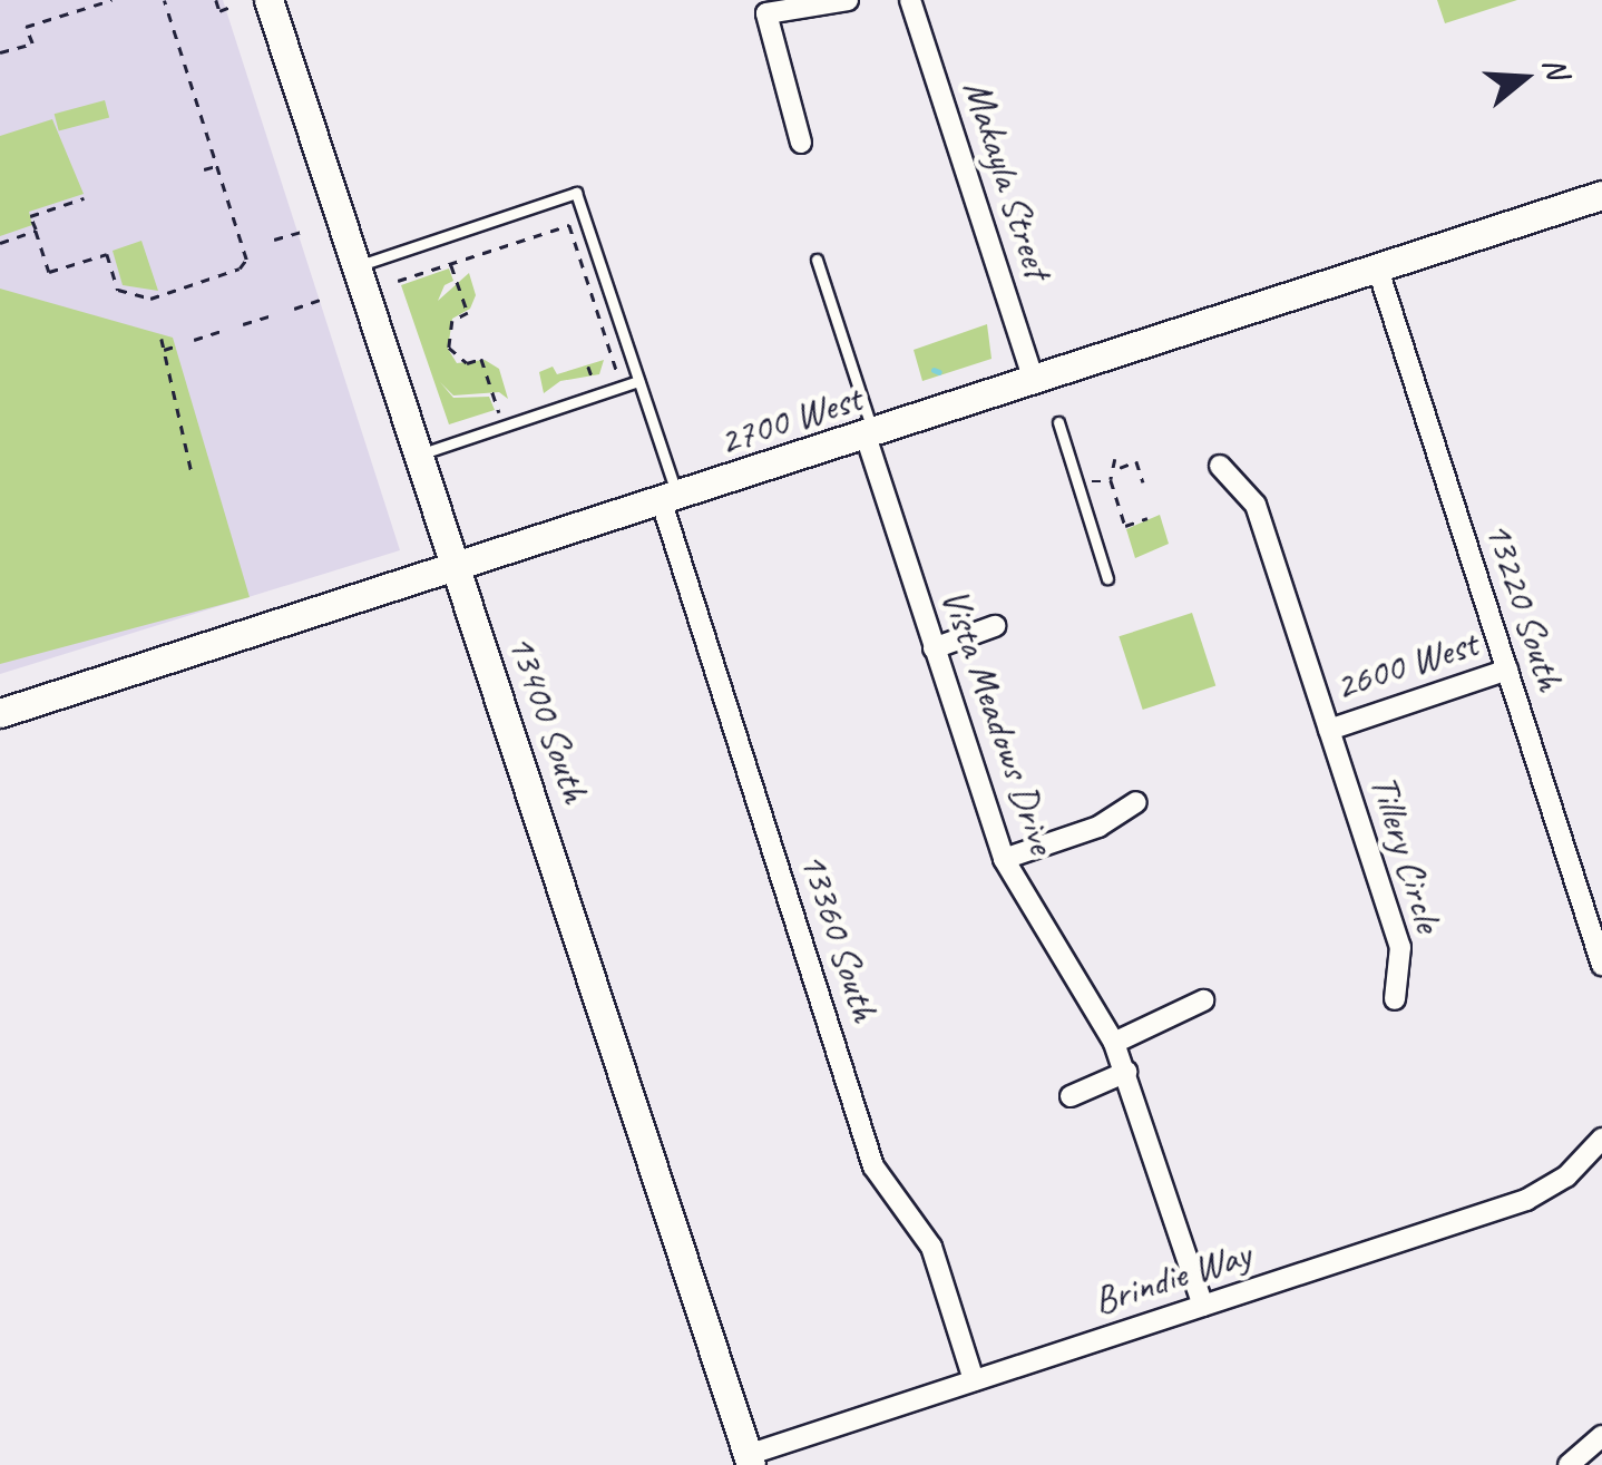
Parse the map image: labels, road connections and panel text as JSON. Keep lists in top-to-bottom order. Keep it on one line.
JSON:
{"streets":{"main road":["2700 West","13400 South"],"street":["Makayla Street","13220 South","2600 West","Vista Meadows Drive","Tillery Circle","13360 South","Brindie Way"]},"crossings":[["Makayla Street","2700 West"],["2700 West","13220 South"],["2700 West","13400 South"],["2700 West","Vista Meadows Drive"],["2700 West","13360 South"],["13220 South","2600 West"],["2600 West","Tillery Circle"],["13400 South","Brindie Way"],["Vista Meadows Drive","Brindie Way"],["13360 South","Brindie Way"]],"north":"right"}
